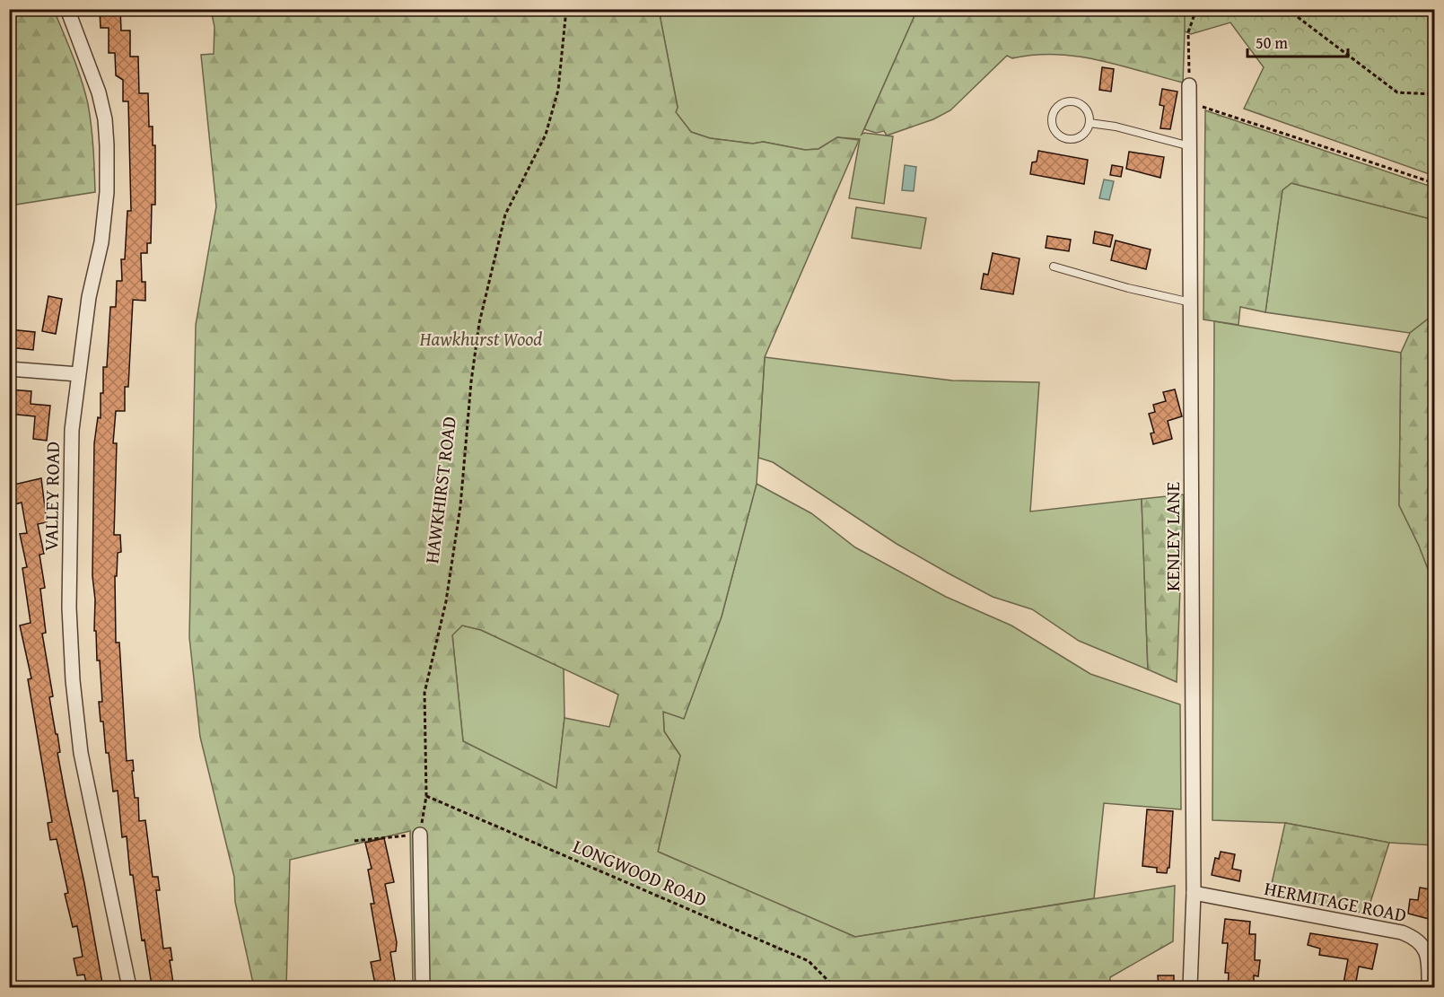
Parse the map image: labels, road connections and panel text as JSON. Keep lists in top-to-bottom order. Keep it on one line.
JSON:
{"streets":{"street":["VALLEY ROAD","KENLEY LANE","HERMITAGE ROAD"],"path":["HAWKHIRST ROAD","LONGWOOD ROAD"]},"crossings":[["HAWKHIRST ROAD","LONGWOOD ROAD"],["KENLEY LANE","HERMITAGE ROAD"]],"parks":["Hawkhurst Wood"],"scale_bar":"50 m"}
